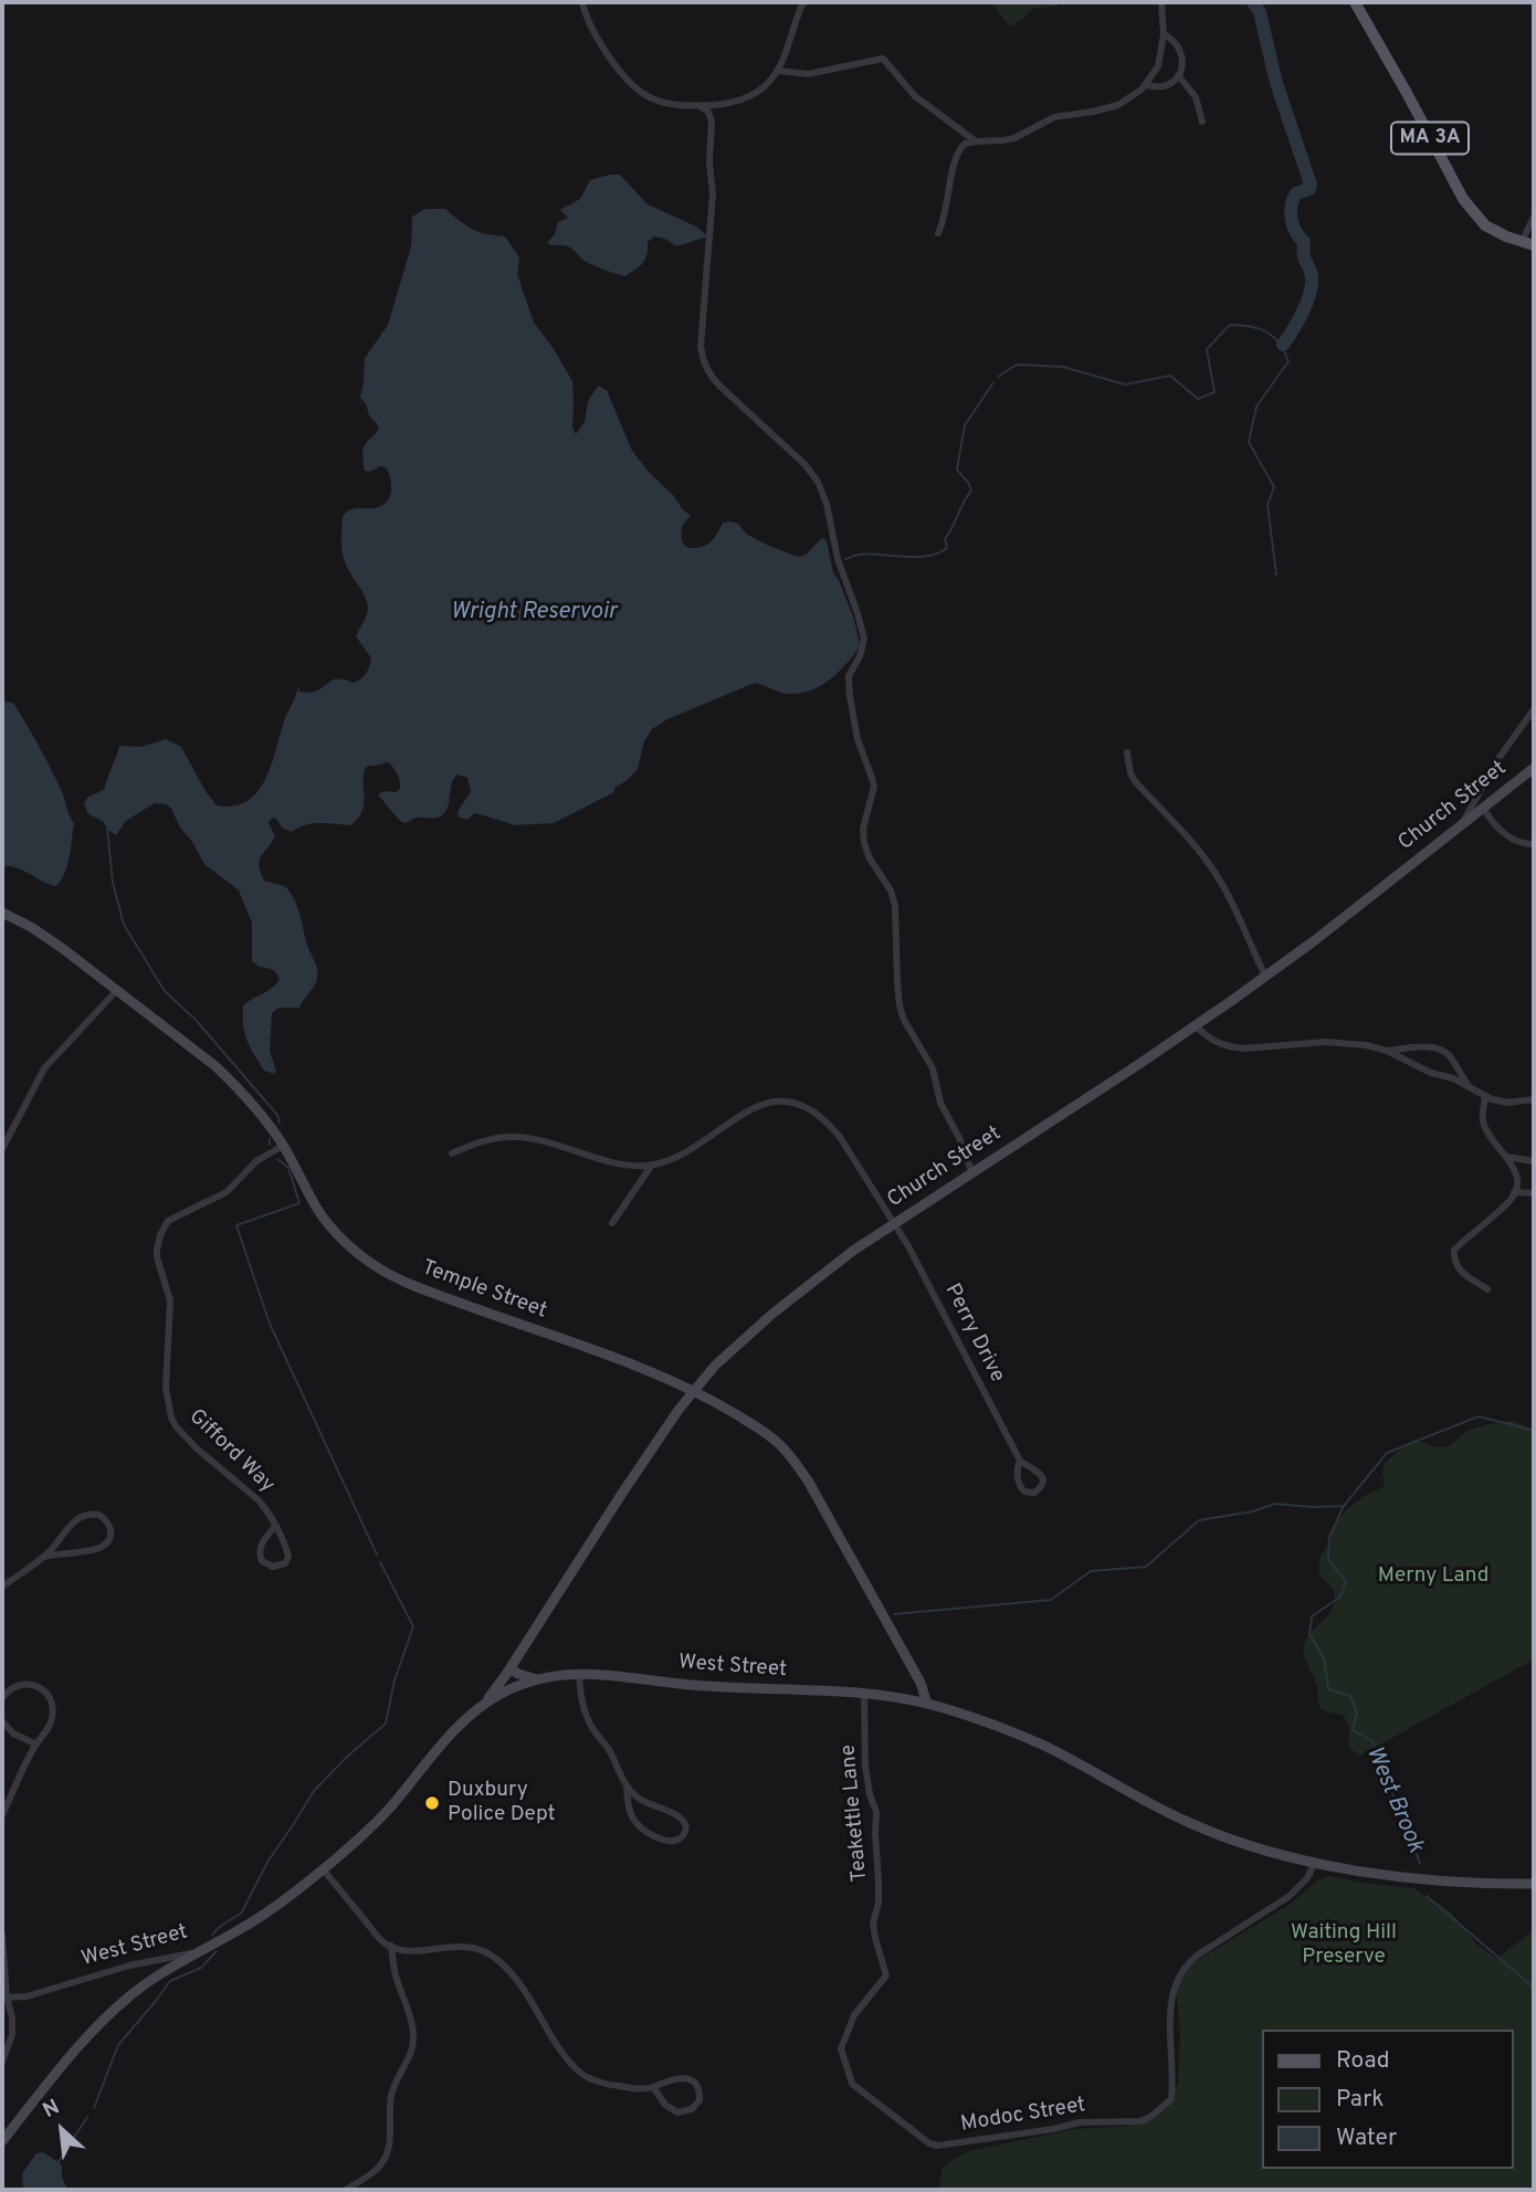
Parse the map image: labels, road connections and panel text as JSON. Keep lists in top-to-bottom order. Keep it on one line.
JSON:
{"streets":{"main road":["MA 3A","Church Street","Temple Street","West Street"],"street":["Perry Drive","Gifford Way","Teakettle Lane","Modoc Street"]},"crossings":[["Church Street","Temple Street"],["Church Street","Perry Drive"],["Church Street","West Street"],["Temple Street","Gifford Way"],["Temple Street","West Street"],["West Street","Teakettle Lane"],["West Street","Modoc Street"],["Teakettle Lane","Modoc Street"]],"water":["Wright Reservoir","West Brook"],"parks":["Merny Land","Waiting Hill Preserve"],"places":["Duxbury Police Dept"],"legend":["Road","Park","Water"],"north":"top left"}
